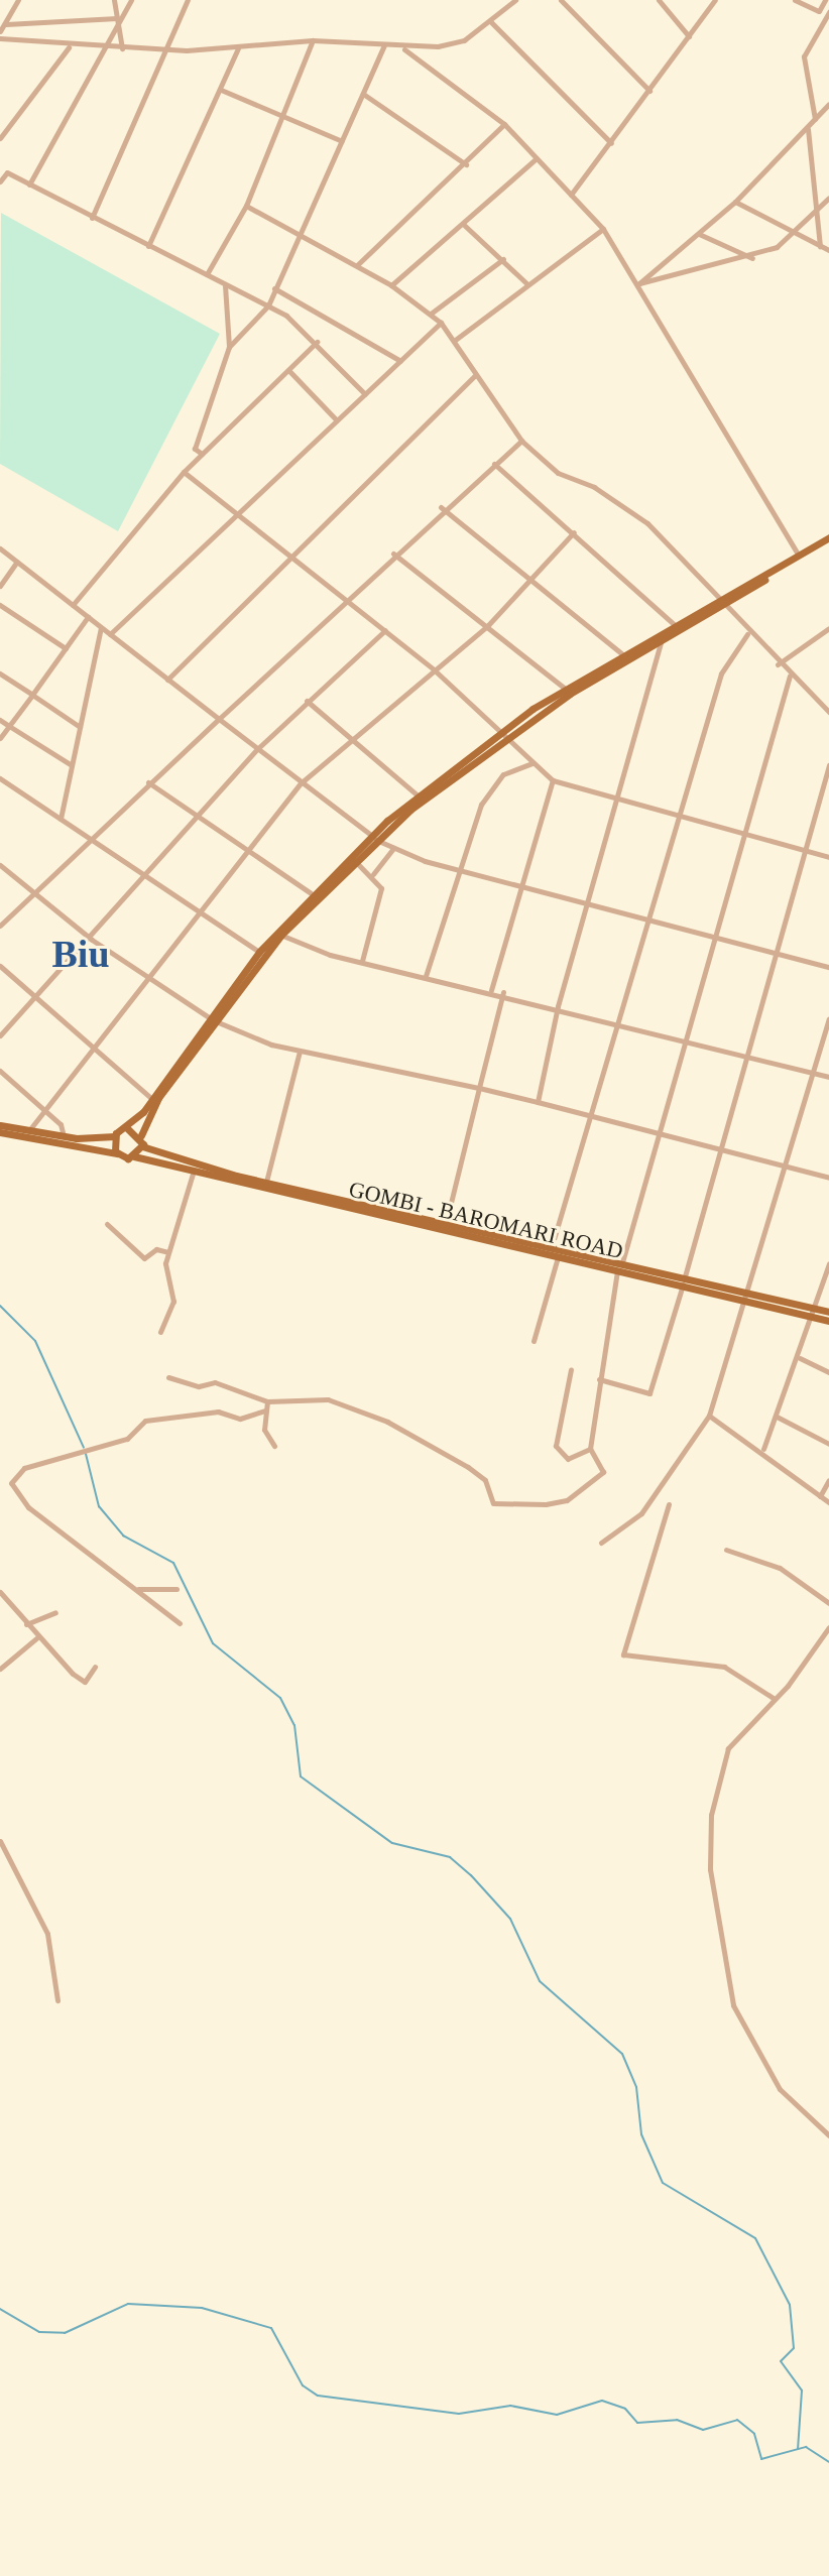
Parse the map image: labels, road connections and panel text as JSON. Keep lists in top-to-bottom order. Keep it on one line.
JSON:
{"streets":{"main road":["GOMBI - BAROMARI ROAD"]},"districts":["Biu"]}
